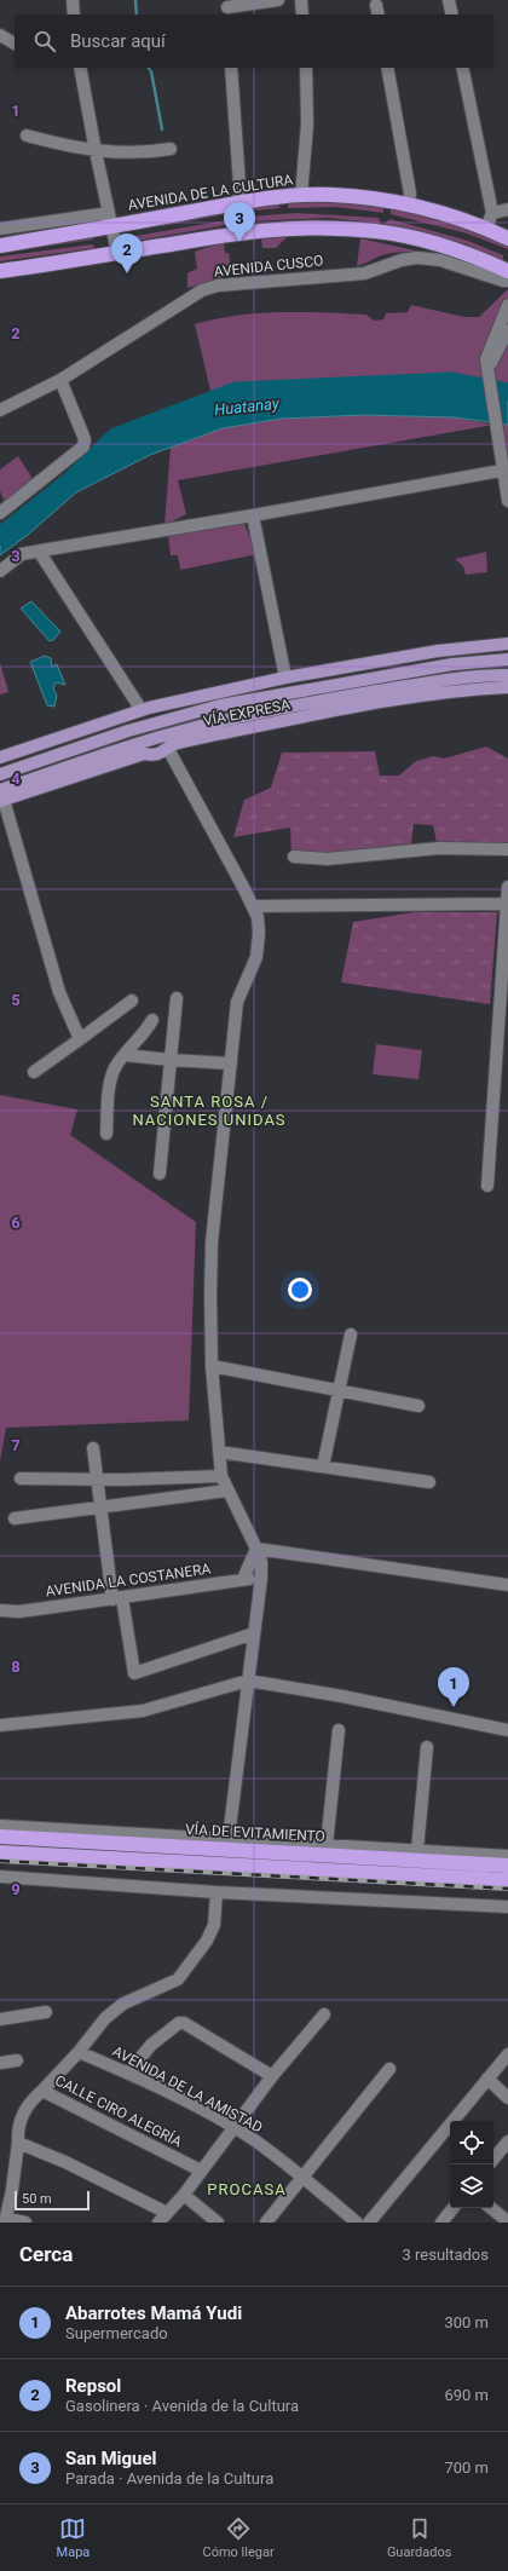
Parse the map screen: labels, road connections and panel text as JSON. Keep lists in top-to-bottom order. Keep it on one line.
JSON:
{"streets":{"highway":["AVENIDA DE LA CULTURA","VÍA DE EVITAMIENTO"],"main road":["VÍA EXPRESA"],"street":["AVENIDA CUSCO","AVENIDA LA COSTANERA","AVENIDA DE LA AMISTAD","CALLE CIRO ALEGRÍA"]},"crossings":[["AVENIDA DE LA AMISTAD","CALLE CIRO ALEGRÍA"]],"districts":["SANTA ROSA / NACIONES UNIDAS","PROCASA"],"water":["Huatanay"],"scale_bar":"50 m","page":{"search":"Buscar aquí","pins":["3","2","1"],"scale":"50 m","heading":["Cerca","3 resultados"],"list":[{"mark":"1","name":"Abarrotes Mamá Yudi","note":"Supermercado","value":"300 m"},{"mark":"2","name":"Repsol","note":"Gasolinera · Avenida de la Cultura","value":"690 m"},{"mark":"3","name":"San Miguel","note":"Parada · Avenida de la Cultura","value":"700 m"}],"nav":["Mapa","Cómo llegar","Guardados"]},"grid":{"rows":["1","2","3","4","5","6","7","8","9"]}}
